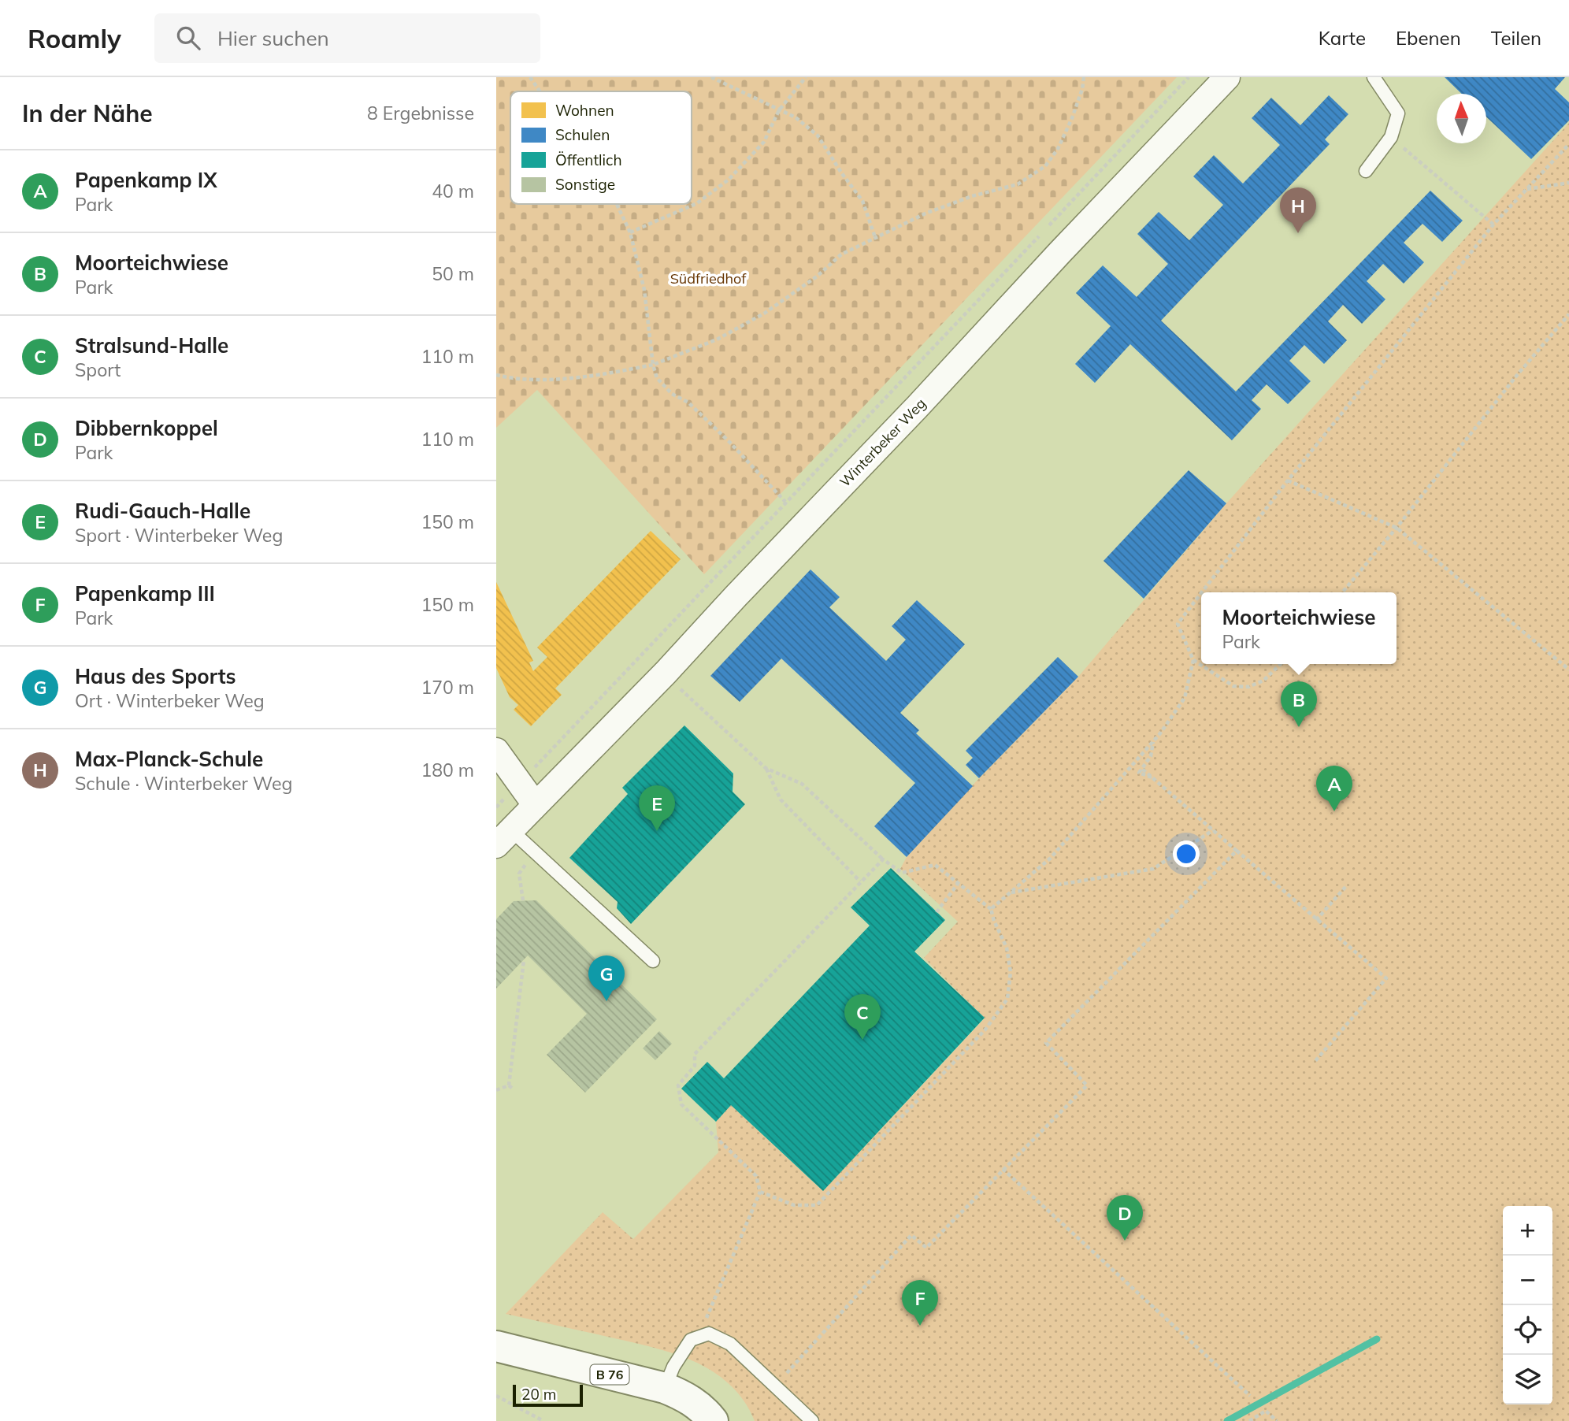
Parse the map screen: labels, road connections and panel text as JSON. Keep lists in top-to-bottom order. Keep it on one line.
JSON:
{"streets":{"highway":["B 76"],"street":["Winterbeker Weg"]},"parks":["Südfriedhof"],"legend":["Wohnen","Schulen","Öffentlich","Sonstige"],"scale_bar":"20 m","north":"top","page":{"header":"Roamly","search":"Hier suchen","nav":["Karte","Ebenen","Teilen"],"heading":["In der Nähe","8 Ergebnisse"],"list":[{"mark":"A","name":"Papenkamp IX","note":"Park","value":"40 m"},{"mark":"B","name":"Moorteichwiese","note":"Park","value":"50 m"},{"mark":"C","name":"Stralsund-Halle","note":"Sport","value":"110 m"},{"mark":"D","name":"Dibbernkoppel","note":"Park","value":"110 m"},{"mark":"E","name":"Rudi-Gauch-Halle","note":"Sport · Winterbeker Weg","value":"150 m"},{"mark":"F","name":"Papenkamp III","note":"Park","value":"150 m"},{"mark":"G","name":"Haus des Sports","note":"Ort · Winterbeker Weg","value":"170 m"},{"mark":"H","name":"Max-Planck-Schule","note":"Schule · Winterbeker Weg","value":"180 m"}],"pins":["H","B","A","E","G","C","D","F"],"popup":["Moorteichwiese","Park"],"map_buttons":["+","−"],"scale":"20 m"}}
